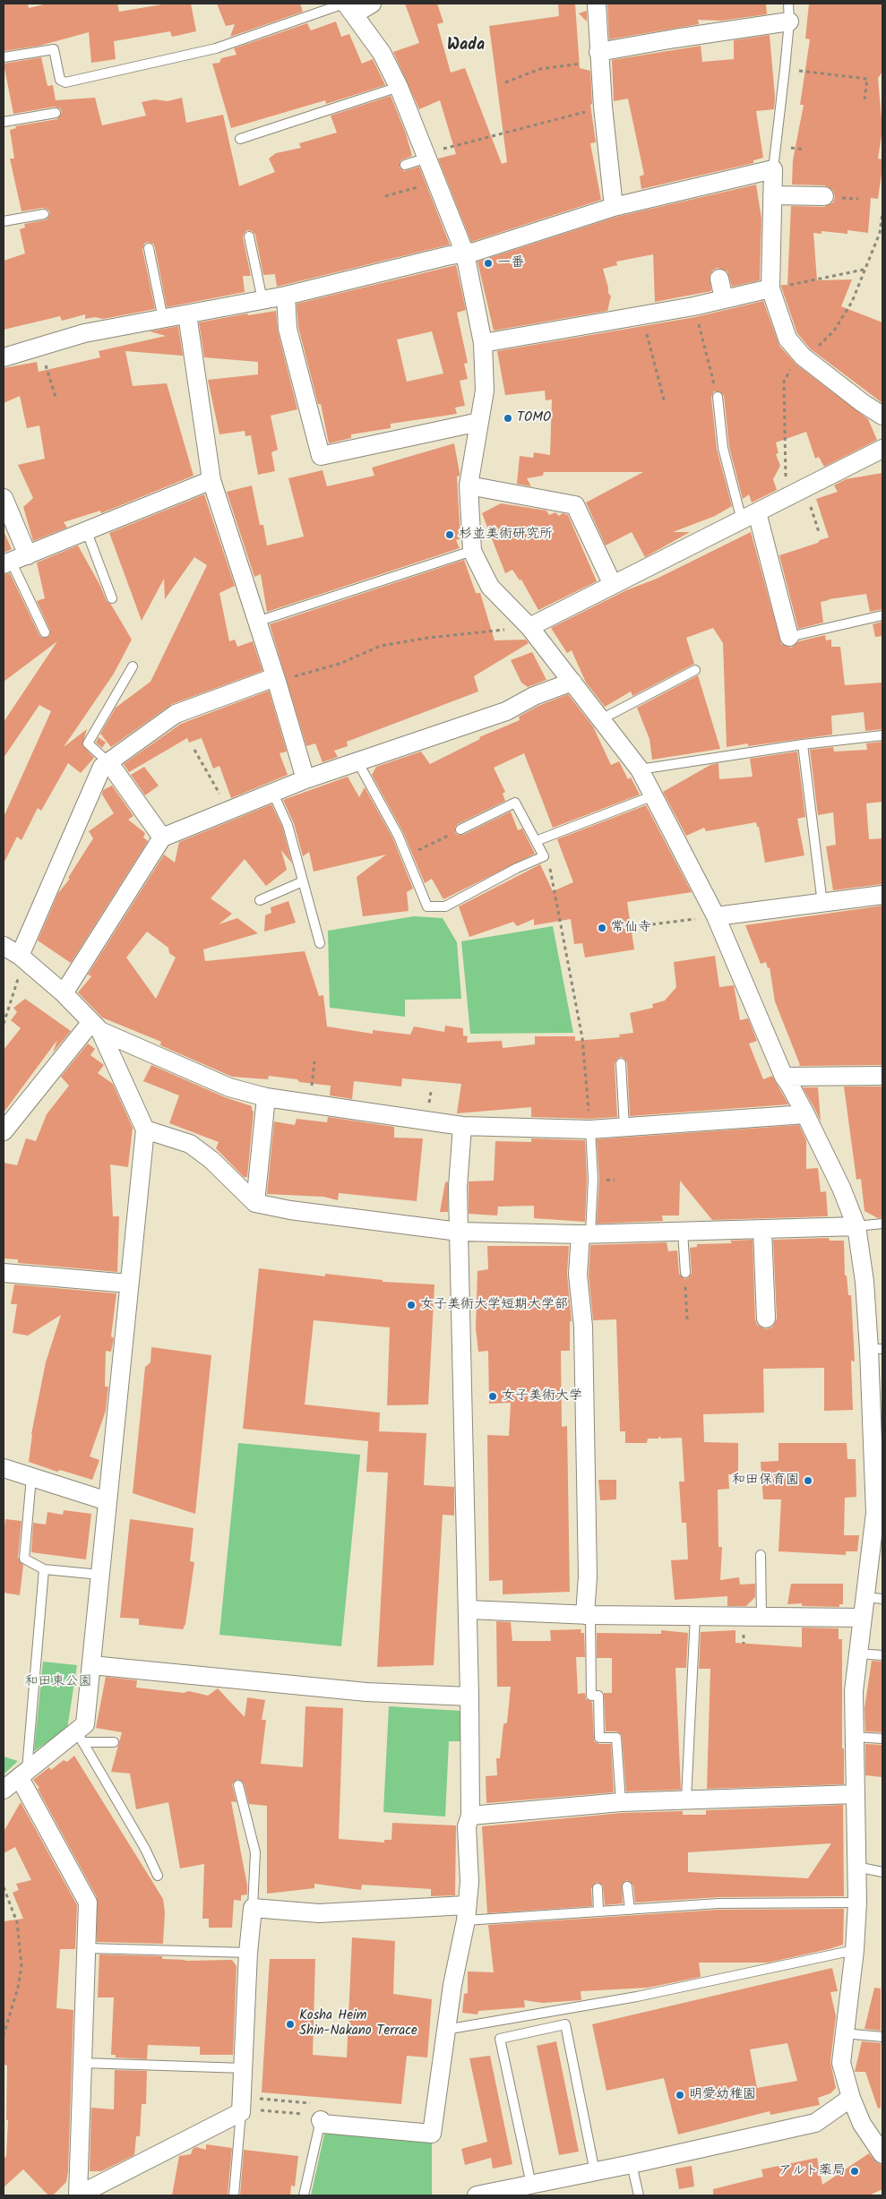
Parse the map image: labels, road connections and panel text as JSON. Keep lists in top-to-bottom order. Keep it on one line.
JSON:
{"districts":["Wada"],"parks":["和田東公園"],"places":["一番","TOMO","杉並美術研究所","常仙寺","女子美術大学短期大学部","女子美術大学","和田保育園","Kosha Heim Shin-Nakano Terrace","明愛幼稚園","アルト薬局"]}
